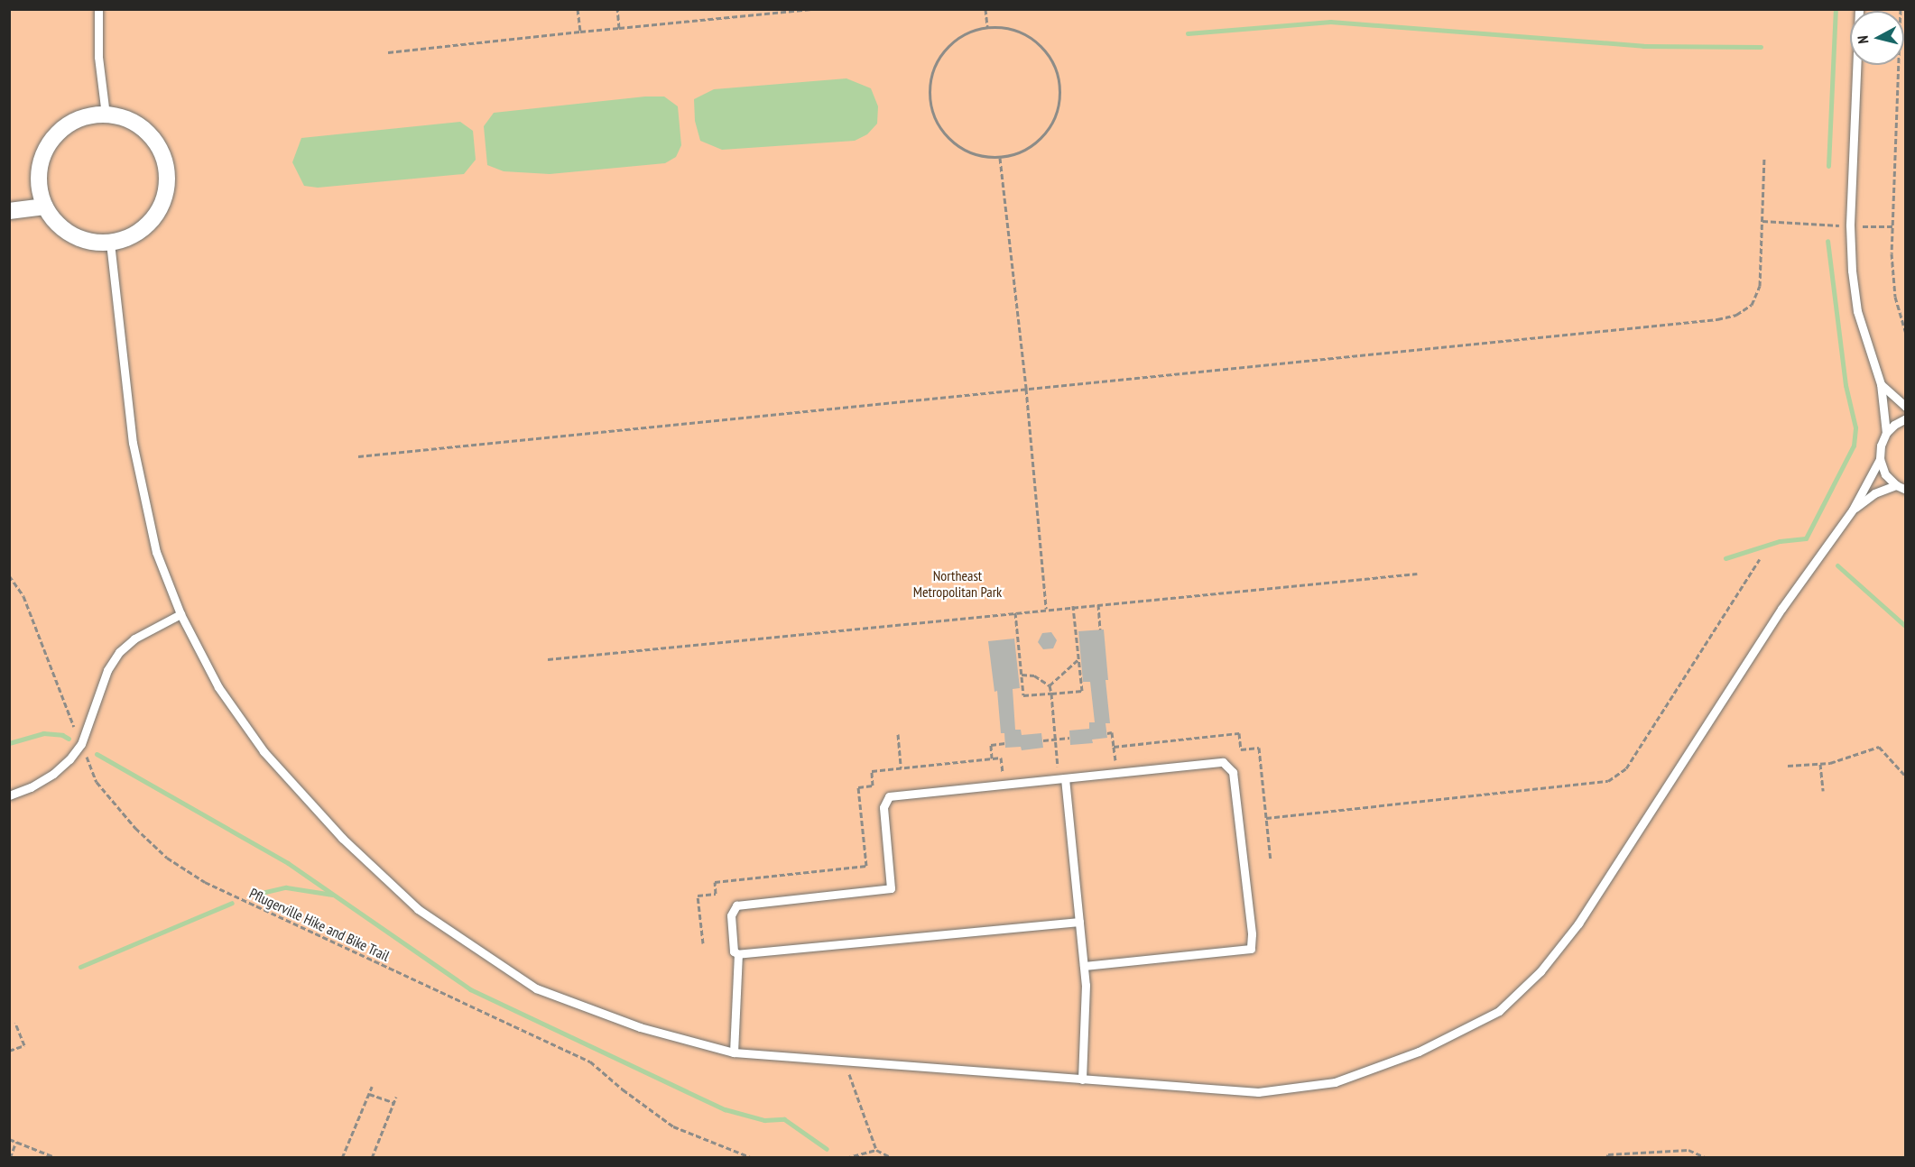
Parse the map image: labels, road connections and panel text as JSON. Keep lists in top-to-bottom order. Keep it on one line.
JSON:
{"streets":{"path":["Pflugerville Hike and Bike Trail"]},"parks":["Northeast Metropolitan Park"],"north":"left"}
